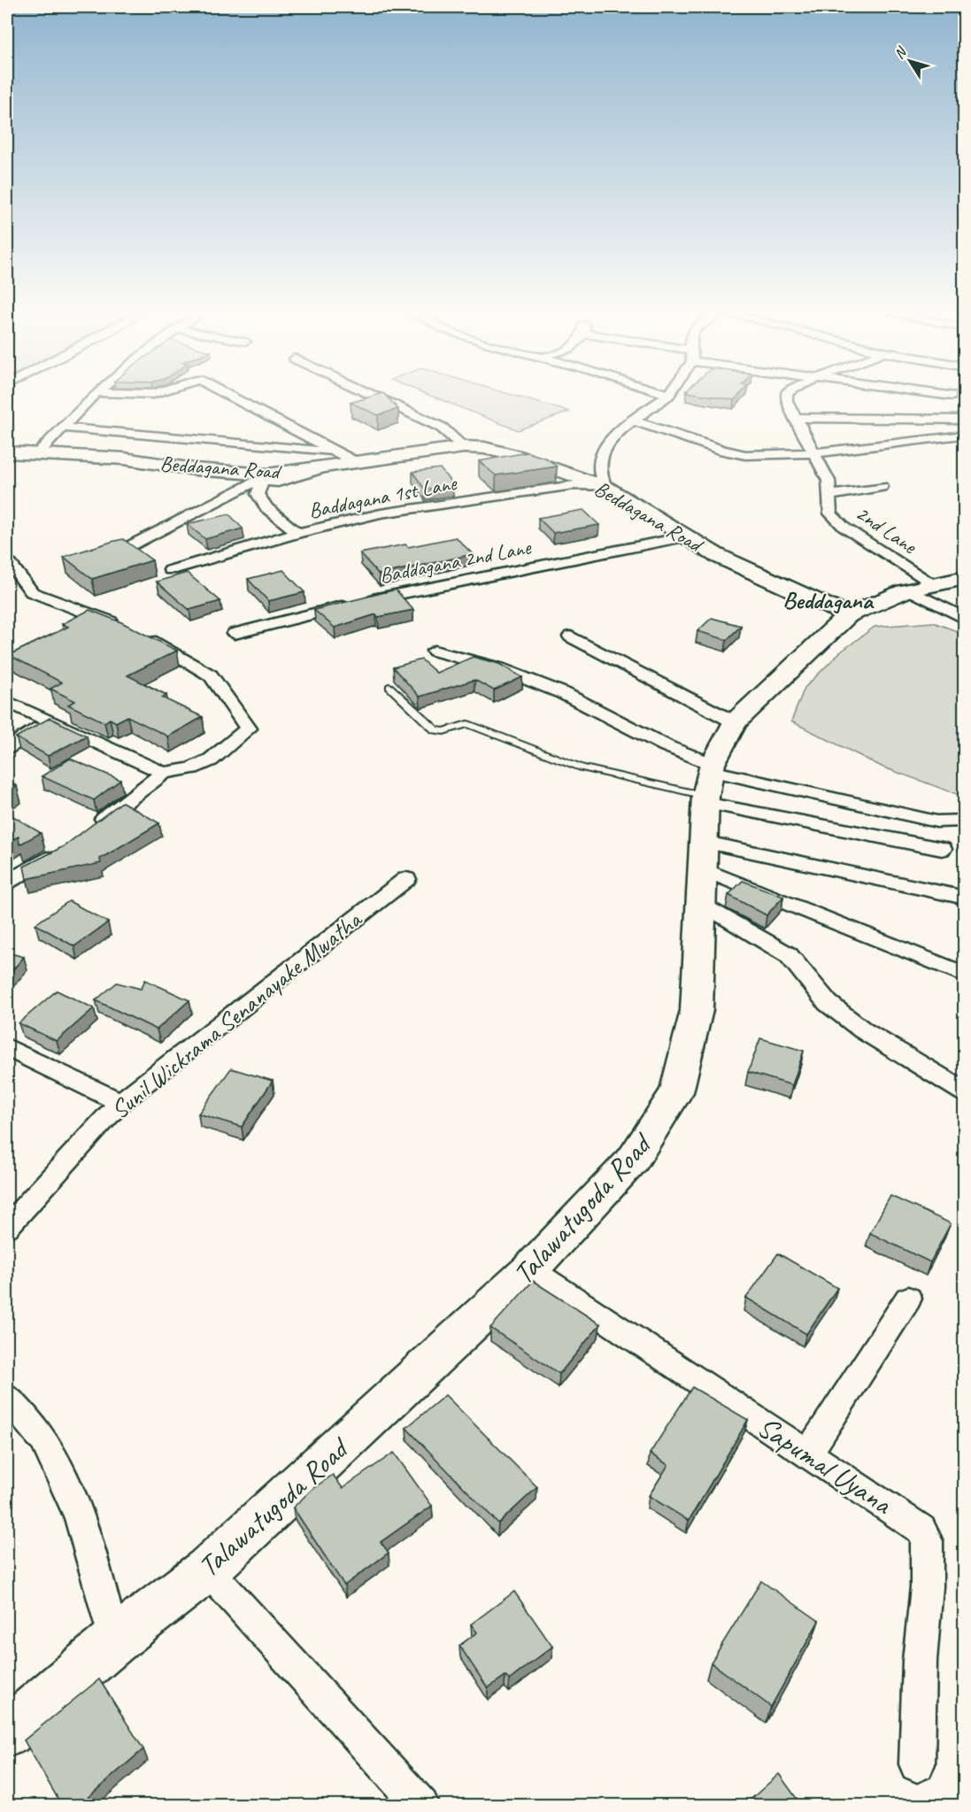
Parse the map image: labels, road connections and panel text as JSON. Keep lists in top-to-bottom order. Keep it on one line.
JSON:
{"streets":{"main road":["Beddagana Road","Talawatugoda Road"],"street":["Baddagana 1st Lane","2nd Lane","Baddagana 2nd Lane","Sunil Wickrama Senanayake Mwatha","Sapumal Uyana"]},"crossings":[["Beddagana Road","Baddagana 1st Lane"],["Beddagana Road","Baddagana 2nd Lane"],["Beddagana Road","Talawatugoda Road"],["2nd Lane","Talawatugoda Road"],["Talawatugoda Road","Sapumal Uyana"]],"districts":["Beddagana"],"north":"top left"}
